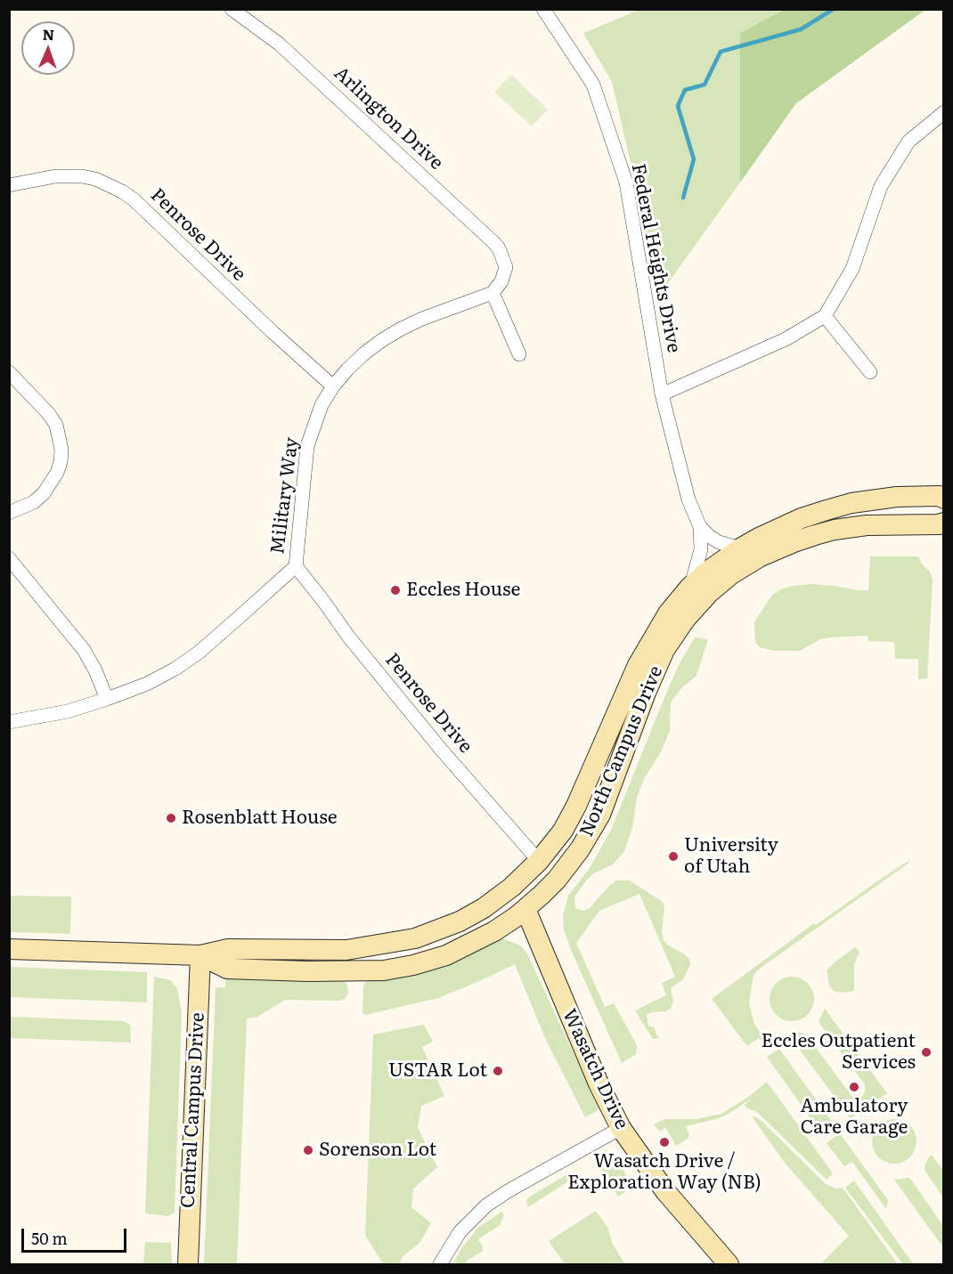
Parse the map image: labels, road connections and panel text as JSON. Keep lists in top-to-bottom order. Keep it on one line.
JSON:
{"streets":{"main road":["North Campus Drive","Wasatch Drive","Central Campus Drive"],"street":["Arlington Drive","Penrose Drive","Federal Heights Drive","Military Way"]},"crossings":[["Arlington Drive","Military Way"],["Penrose Drive","Military Way"],["Penrose Drive","North Campus Drive"],["Federal Heights Drive","North Campus Drive"],["North Campus Drive","Wasatch Drive"],["North Campus Drive","Central Campus Drive"]],"places":["Eccles House","Rosenblatt House","University of Utah","Eccles Outpatient Services","USTAR Lot","Ambulatory Care Garage","Wasatch Drive / Exploration Way (NB)","Sorenson Lot"],"scale_bar":"50 m","north":"top"}
